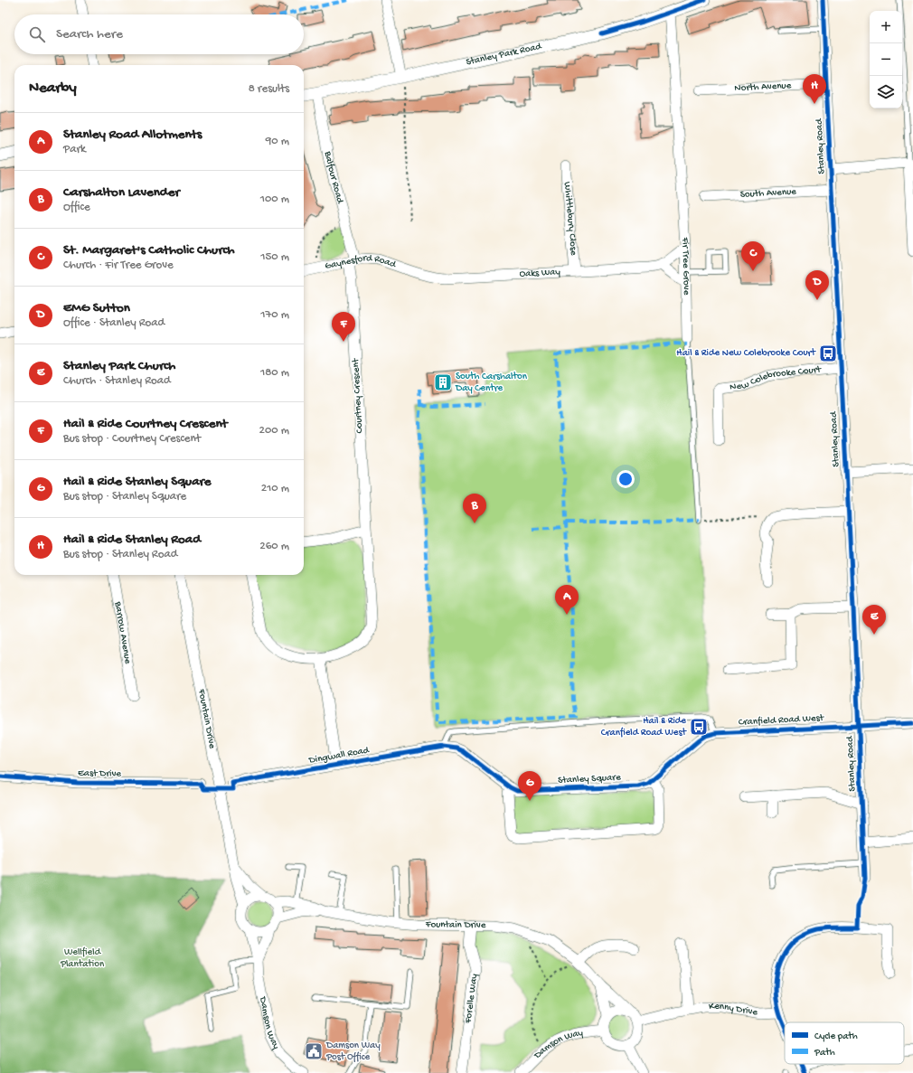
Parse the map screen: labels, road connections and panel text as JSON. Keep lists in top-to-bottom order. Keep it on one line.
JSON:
{"streets":{"street":["Stanley Park Road","North Avenue","Stanley Road","Balfour Road","South Avenue","Whittlebury Close","Fir Tree Grove","Gaynesford Road","Oaks Way","New Colebrooke Court","Courtney Crescent","Barrow Avenue","Fountain Drive","Cranfield Road West","Dingwall Road","East Drive","Stanley Square","Forelle Way","Kenny Drive","Damson Way"]},"crossings":[["Stanley Park Road","Balfour Road"],["Stanley Park Road","Fir Tree Grove"],["North Avenue","Stanley Road"],["Stanley Road","South Avenue"],["Stanley Road","New Colebrooke Court"],["Stanley Road","Cranfield Road West"],["Balfour Road","Gaynesford Road"],["Balfour Road","Courtney Crescent"],["Whittlebury Close","Oaks Way"],["Fir Tree Grove","Oaks Way"],["Gaynesford Road","Oaks Way"],["Gaynesford Road","Courtney Crescent"],["Courtney Crescent","Dingwall Road"],["Fountain Drive","Forelle Way"],["Fountain Drive","Kenny Drive"],["Fountain Drive","Damson Way"],["Cranfield Road West","Stanley Square"],["Dingwall Road","Stanley Square"],["Kenny Drive","Damson Way"]],"parks":["Wellfield Plantation"],"places":{"bus stop":["Hail & Ride New Colebrooke Court","Hail & Ride Cranfield Road West"],"building":["South Carshalton Day Centre"],"public building":["Damson Way Post Office"]},"legend":["Cycle path","Path"],"page":{"map_buttons":["+","−"],"search":"Search here","heading":["Nearby","8 results"],"pins":["H","C","D","F","B","A","E","G"],"list":[{"mark":"A","name":"Stanley Road Allotments","note":"Park","value":"90 m"},{"mark":"B","name":"Carshalton Lavender","note":"Office","value":"100 m"},{"mark":"C","name":"St. Margaret's Catholic Church","note":"Church · Fir Tree Grove","value":"150 m"},{"mark":"D","name":"EMG Sutton","note":"Office · Stanley Road","value":"170 m"},{"mark":"E","name":"Stanley Park Church","note":"Church · Stanley Road","value":"180 m"},{"mark":"F","name":"Hail & Ride Courtney Crescent","note":"Bus stop · Courtney Crescent","value":"200 m"},{"mark":"G","name":"Hail & Ride Stanley Square","note":"Bus stop · Stanley Square","value":"210 m"},{"mark":"H","name":"Hail & Ride Stanley Road","note":"Bus stop · Stanley Road","value":"260 m"}]}}
